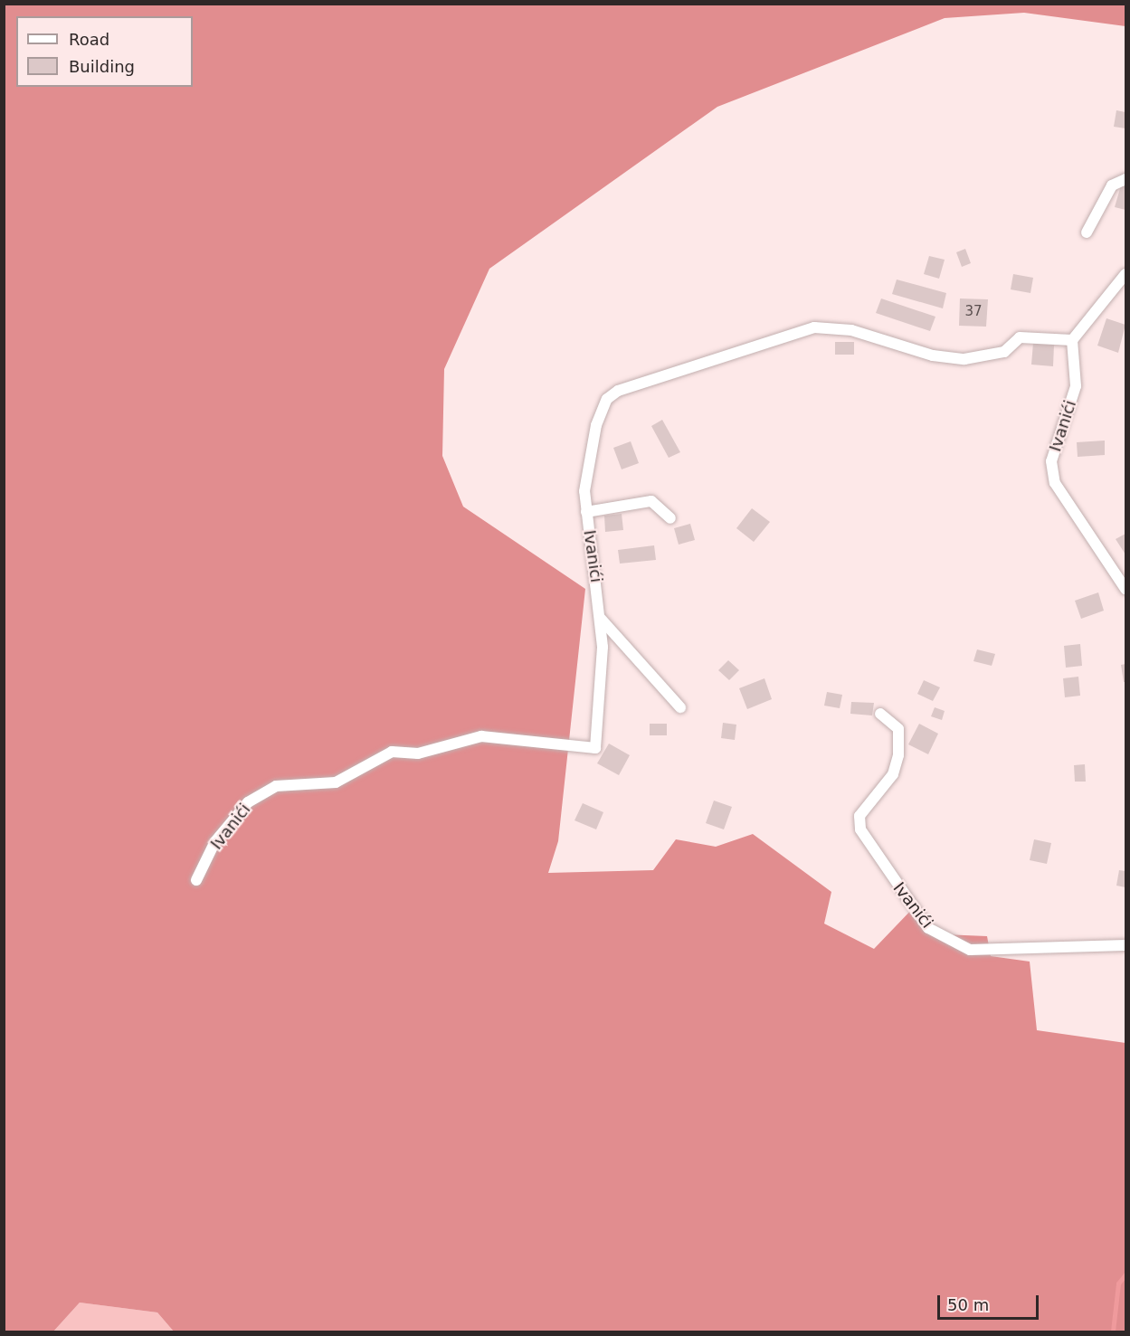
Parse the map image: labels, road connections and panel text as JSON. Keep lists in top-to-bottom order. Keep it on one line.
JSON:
{"streets":{"street":["Ivanići"]},"house_numbers":["37"],"legend":["Road","Building"],"scale_bar":"50 m"}
